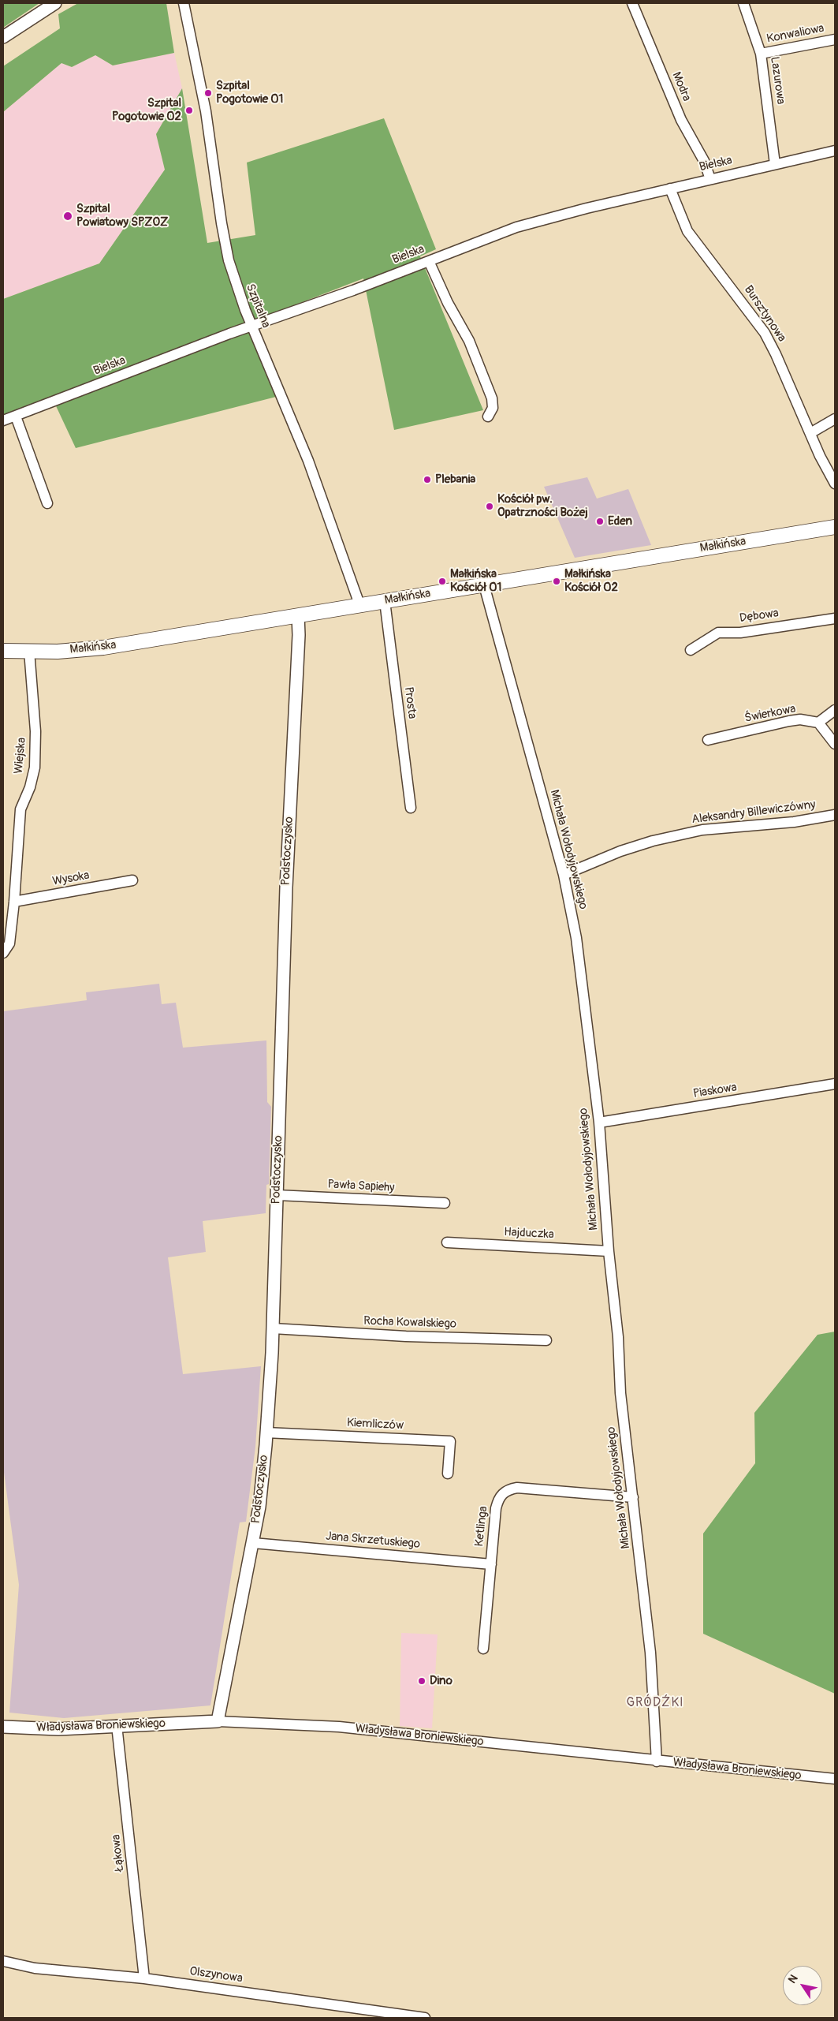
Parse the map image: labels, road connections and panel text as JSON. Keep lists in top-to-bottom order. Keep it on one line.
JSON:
{"streets":{"main road":["Małkińska"],"street":["Konwaliowa","Lazurowa","Modra","Bielska","Szpitalna","Bursztynowa","Dębowa","Prosta","Świerkowa","Wiejska","Aleksandry Billewiczówny","Michała Wołodyjowskiego","Podstoczysko","Wysoka","Piaskowa","Pawła Sapiehy","Hajduczka","Rocha Kowalskiego","Kiemliczów","Ketlinga","Jana Skrzetuskiego","Władysława Broniewskiego","Łąkowa","Olszynowa"]},"crossings":[["Konwaliowa","Lazurowa"],["Lazurowa","Bielska"],["Modra","Bielska"],["Bielska","Szpitalna"],["Bielska","Bursztynowa"],["Szpitalna","Małkińska"],["Małkińska","Prosta"],["Małkińska","Wiejska"],["Małkińska","Michała Wołodyjowskiego"],["Małkińska","Podstoczysko"],["Wiejska","Wysoka"],["Aleksandry Billewiczówny","Michała Wołodyjowskiego"],["Michała Wołodyjowskiego","Piaskowa"],["Michała Wołodyjowskiego","Hajduczka"],["Michała Wołodyjowskiego","Ketlinga"],["Michała Wołodyjowskiego","Władysława Broniewskiego"],["Podstoczysko","Pawła Sapiehy"],["Podstoczysko","Rocha Kowalskiego"],["Podstoczysko","Kiemliczów"],["Podstoczysko","Jana Skrzetuskiego"],["Podstoczysko","Władysława Broniewskiego"],["Ketlinga","Jana Skrzetuskiego"],["Władysława Broniewskiego","Łąkowa"],["Łąkowa","Olszynowa"]],"districts":["GRÓDŹKI"],"places":["Szpital Pogotowie 01","Szpital Pogotowie 02","Szpital Powiatowy SPZOZ","Plebania","Kościół pw. Opatrzności Bożej","Eden","Małkińska Kościół 01","Małkińska Kościół 02","Dino"],"north":"top left"}
